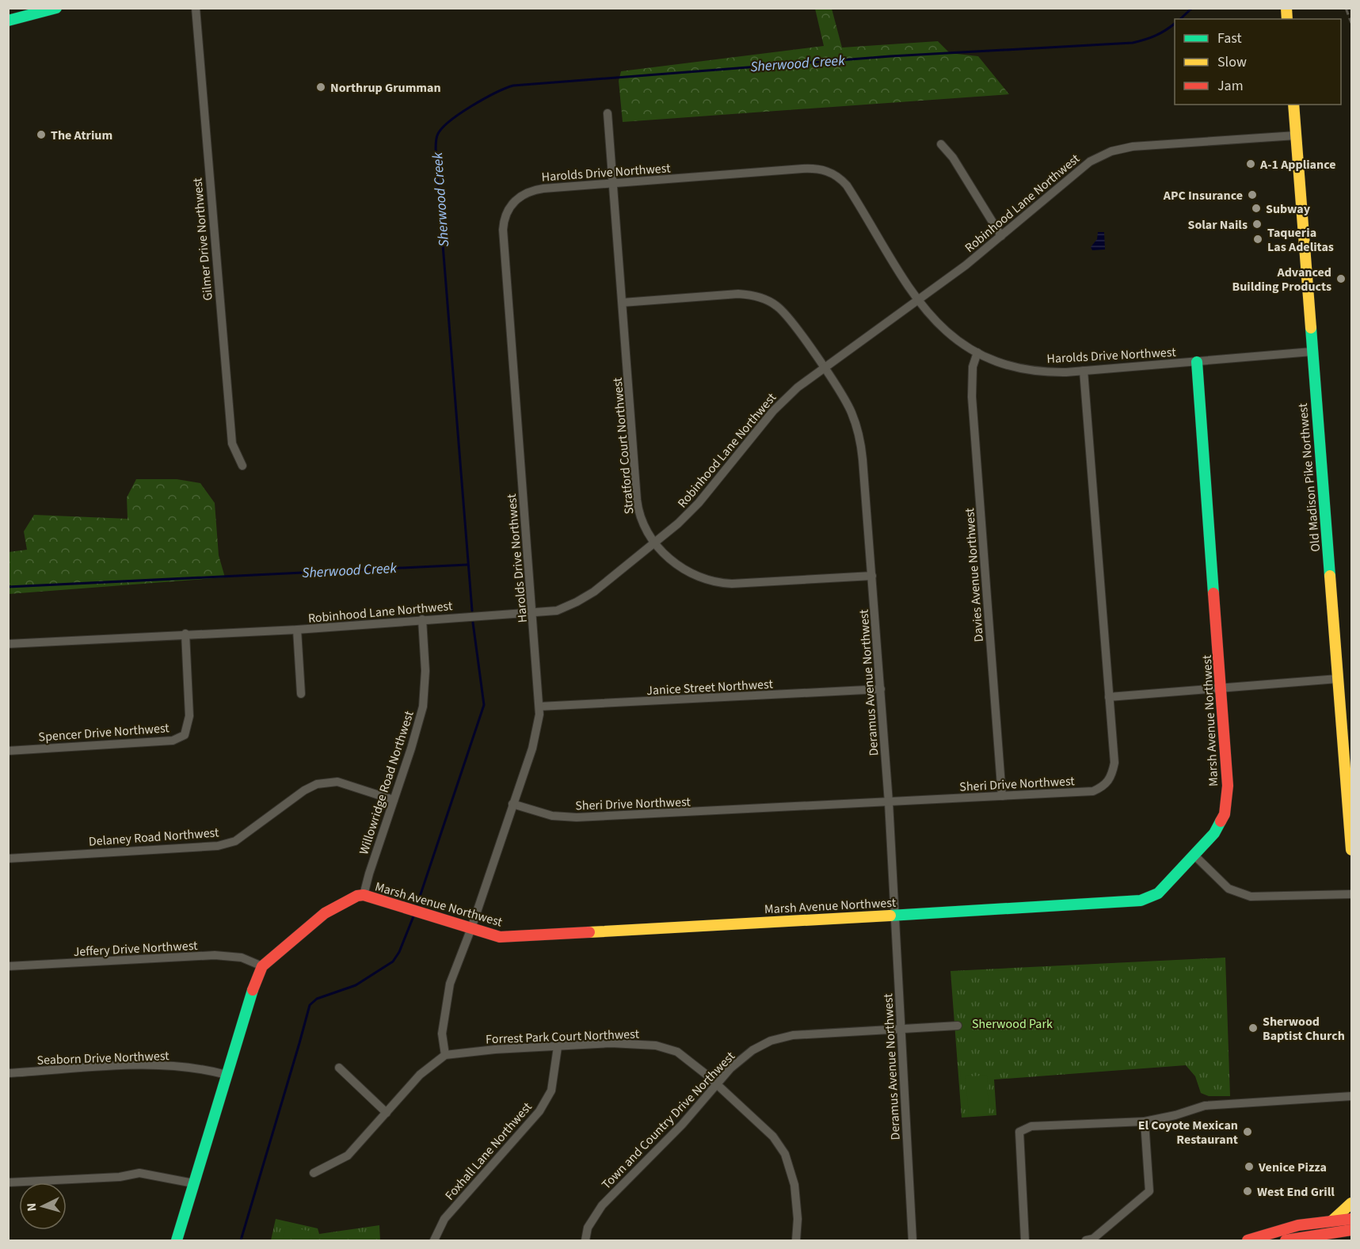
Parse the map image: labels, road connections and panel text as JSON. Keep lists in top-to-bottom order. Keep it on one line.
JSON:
{"streets":{"main road":["Old Madison Pike Northwest","Marsh Avenue Northwest"],"street":["Harolds Drive Northwest","Robinhood Lane Northwest","Gilmer Drive Northwest","Stratford Court Northwest","Davies Avenue Northwest","Deramus Avenue Northwest","Janice Street Northwest","Spencer Drive Northwest","Willowridge Road Northwest","Sheri Drive Northwest","Delaney Road Northwest","Jeffery Drive Northwest","Forrest Park Court Northwest","Seaborn Drive Northwest","Town and Country Drive Northwest","Foxhall Lane Northwest"]},"crossings":[["Harolds Drive Northwest","Robinhood Lane Northwest"],["Harolds Drive Northwest","Stratford Court Northwest"],["Harolds Drive Northwest","Old Madison Pike Northwest"],["Harolds Drive Northwest","Davies Avenue Northwest"],["Harolds Drive Northwest","Janice Street Northwest"],["Harolds Drive Northwest","Marsh Avenue Northwest"],["Harolds Drive Northwest","Sheri Drive Northwest"],["Harolds Drive Northwest","Forrest Park Court Northwest"],["Robinhood Lane Northwest","Stratford Court Northwest"],["Robinhood Lane Northwest","Old Madison Pike Northwest"],["Robinhood Lane Northwest","Deramus Avenue Northwest"],["Robinhood Lane Northwest","Spencer Drive Northwest"],["Robinhood Lane Northwest","Willowridge Road Northwest"],["Stratford Court Northwest","Deramus Avenue Northwest"],["Davies Avenue Northwest","Sheri Drive Northwest"],["Deramus Avenue Northwest","Janice Street Northwest"],["Deramus Avenue Northwest","Marsh Avenue Northwest"],["Deramus Avenue Northwest","Sheri Drive Northwest"],["Deramus Avenue Northwest","Town and Country Drive Northwest"],["Marsh Avenue Northwest","Willowridge Road Northwest"],["Marsh Avenue Northwest","Jeffery Drive Northwest"],["Marsh Avenue Northwest","Seaborn Drive Northwest"],["Willowridge Road Northwest","Delaney Road Northwest"],["Forrest Park Court Northwest","Town and Country Drive Northwest"],["Forrest Park Court Northwest","Foxhall Lane Northwest"]],"water":["Sherwood Creek"],"parks":["Sherwood Park"],"places":["Northrup Grumman","The Atrium","A-1 Appliance","APC Insurance","Subway","Solar Nails","Taqueria Las Adelitas","Advanced Building Products","Sherwood Baptist Church","El Coyote Mexican Restaurant","Venice Pizza","West End Grill"],"legend":["Fast","Slow","Jam"],"north":"left"}
